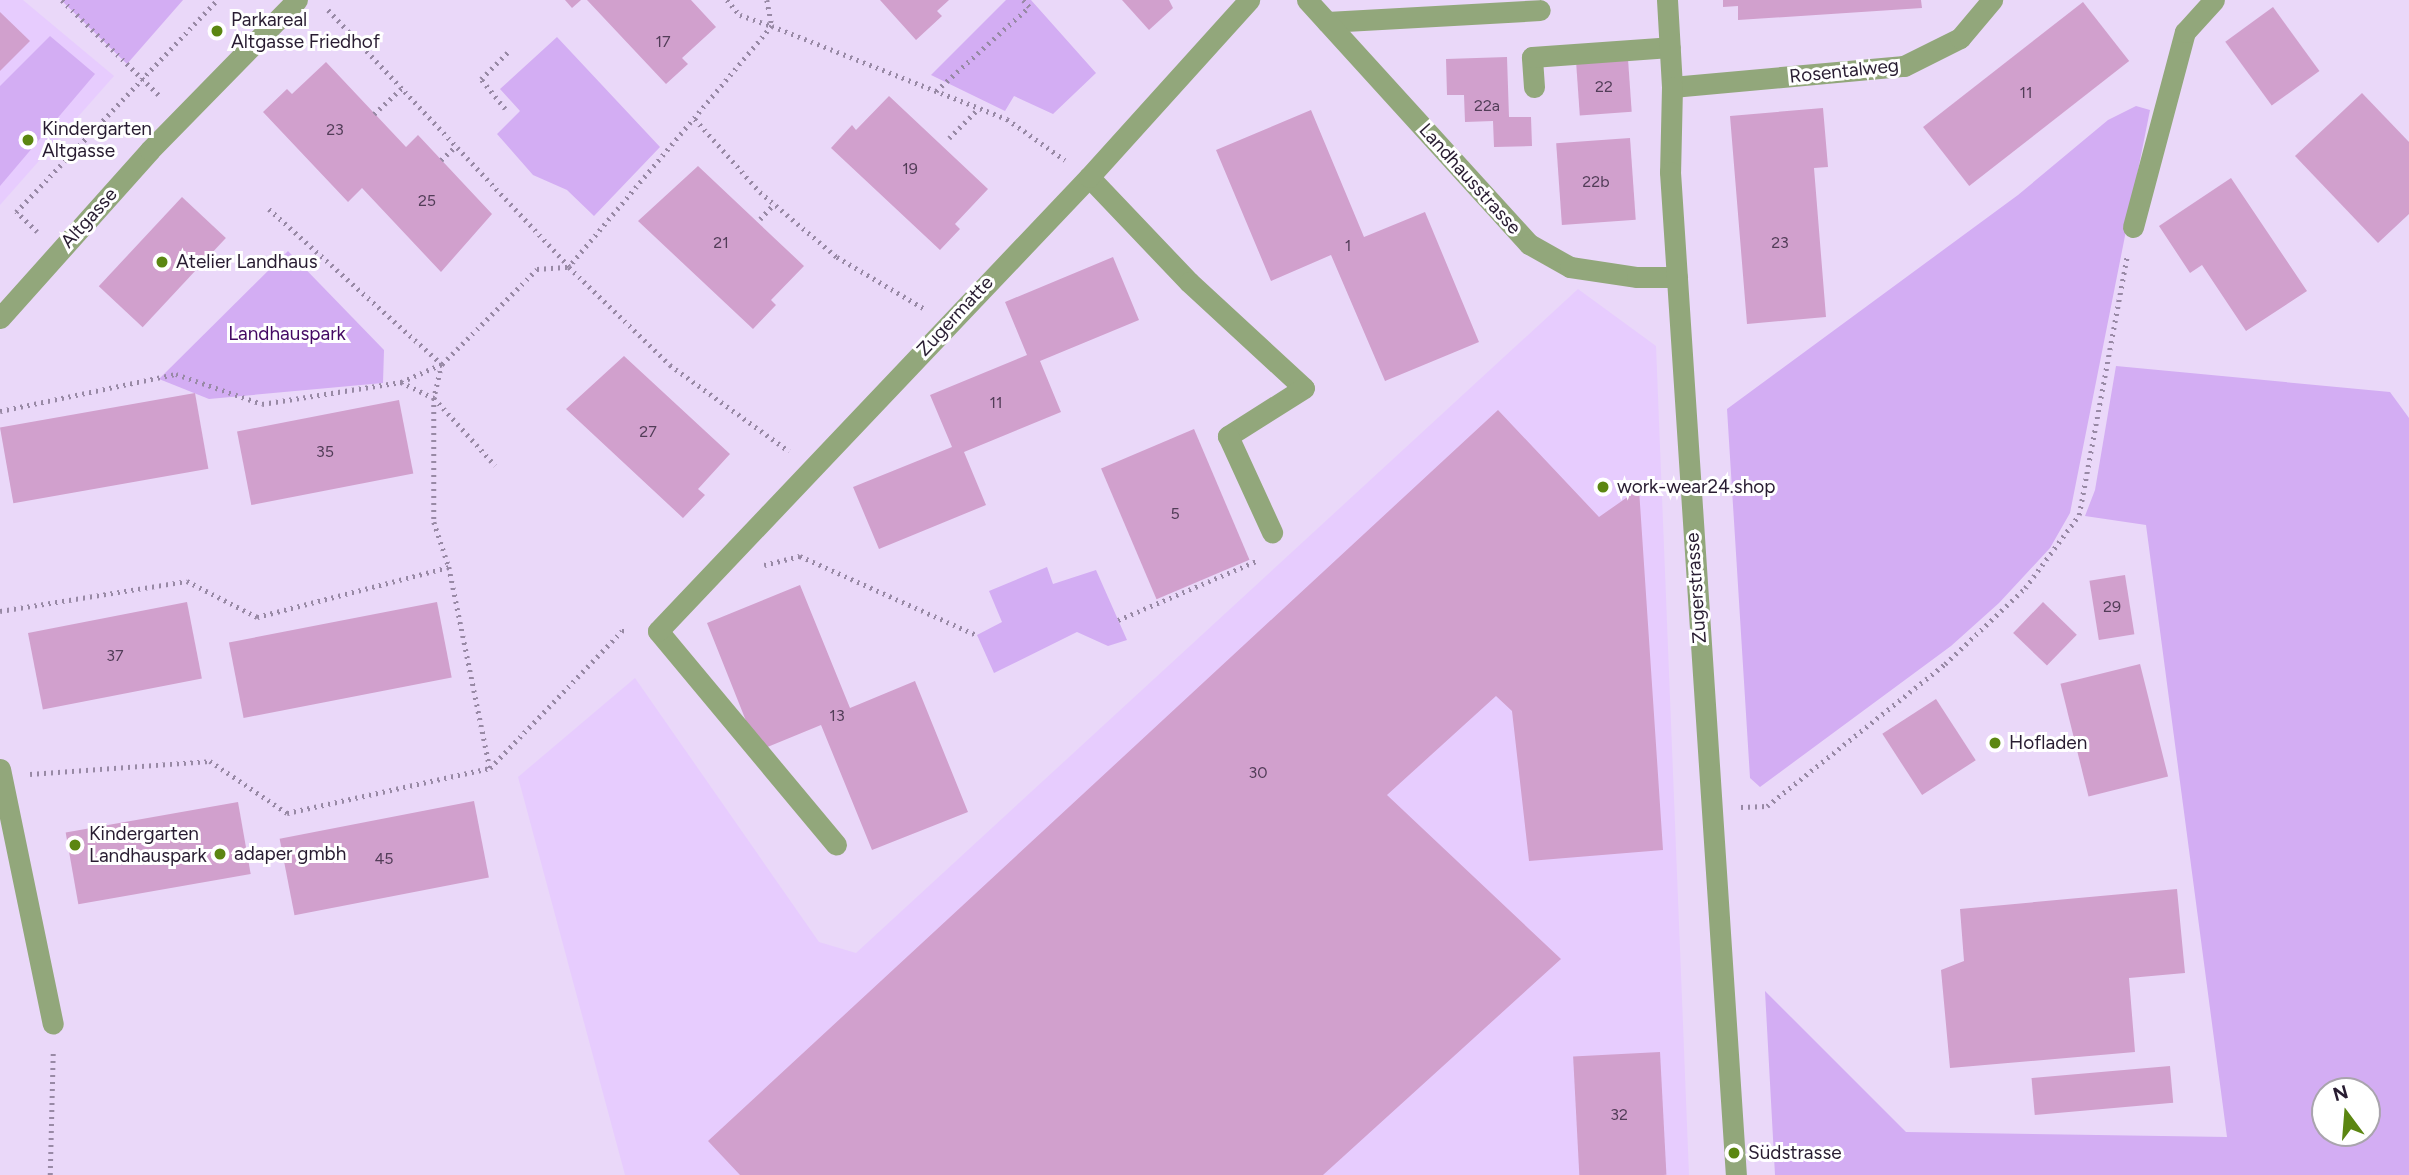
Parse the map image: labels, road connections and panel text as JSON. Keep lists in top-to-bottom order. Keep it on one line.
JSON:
{"streets":{"street":["Rosentalweg","Landhausstrasse","Altgasse","Zugermatte","Zugerstrasse"]},"crossings":[["Rosentalweg","Zugerstrasse"],["Landhausstrasse","Zugerstrasse"]],"parks":["Landhauspark"],"places":["Parkareal Altgasse Friedhof","Kindergarten Altgasse","Atelier Landhaus","work-wear24.shop","Hofladen","Kindergarten Landhauspark","adaper gmbh","Südstrasse"],"house_numbers":["17","22","11","22a","23","19","22b","25","21","23","1","11","27","35","5","29","37","13","30","45","32"],"north":"top"}
